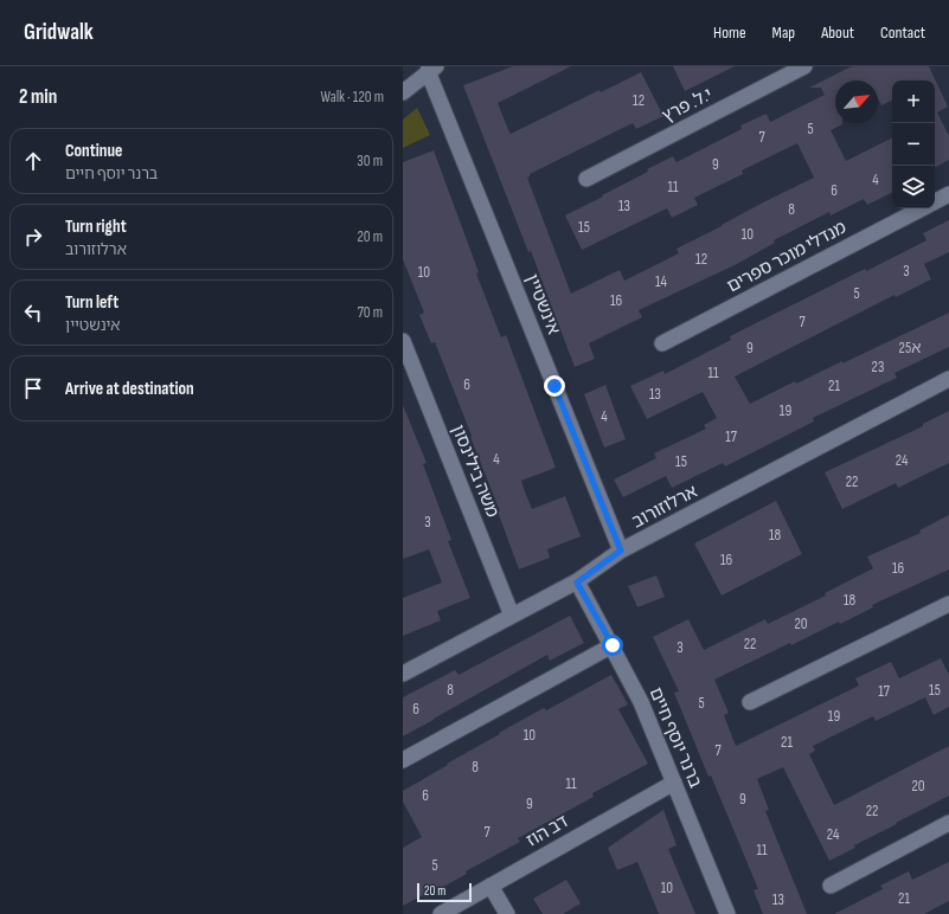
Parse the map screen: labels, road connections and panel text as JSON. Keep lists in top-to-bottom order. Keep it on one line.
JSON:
{"streets":{"street":["י.ל. פרץ","מנדלי מוכר ספרים","אינשטיין","משה בילינסון","ארלוזורוב","ברנר יוסף חיים","דב הוז"]},"crossings":[["אינשטיין","ארלוזורוב"],["משה בילינסון","ארלוזורוב"],["ארלוזורוב","ברנר יוסף חיים"],["ברנר יוסף חיים","דב הוז"]],"house_numbers":["12","5","7","9","4","11","6","13","8","15","10","12","3","10","14","5","16","7","9","25א","23","11","6","21","13","19","4","17","4","24","15","22","3","18","16","16","18","20","22","3","8","15","17","5","6","19","10","21","7","8","11","20","6","9","9","22","7","24","11","5","10","21","13"],"scale_bar":"20 m","north":"top right","page":{"header":"Gridwalk","nav":["Home","Map","About","Contact"],"heading":["2 min","Walk · 120 m"],"map_buttons":["+","−"],"list":[["Continue","ברנר יוסף חיים","30 m"],["Turn right","ארלוזורוב","20 m"],["Turn left","אינשטיין","70 m"],"Arrive at destination"],"scale":"20 m"}}
